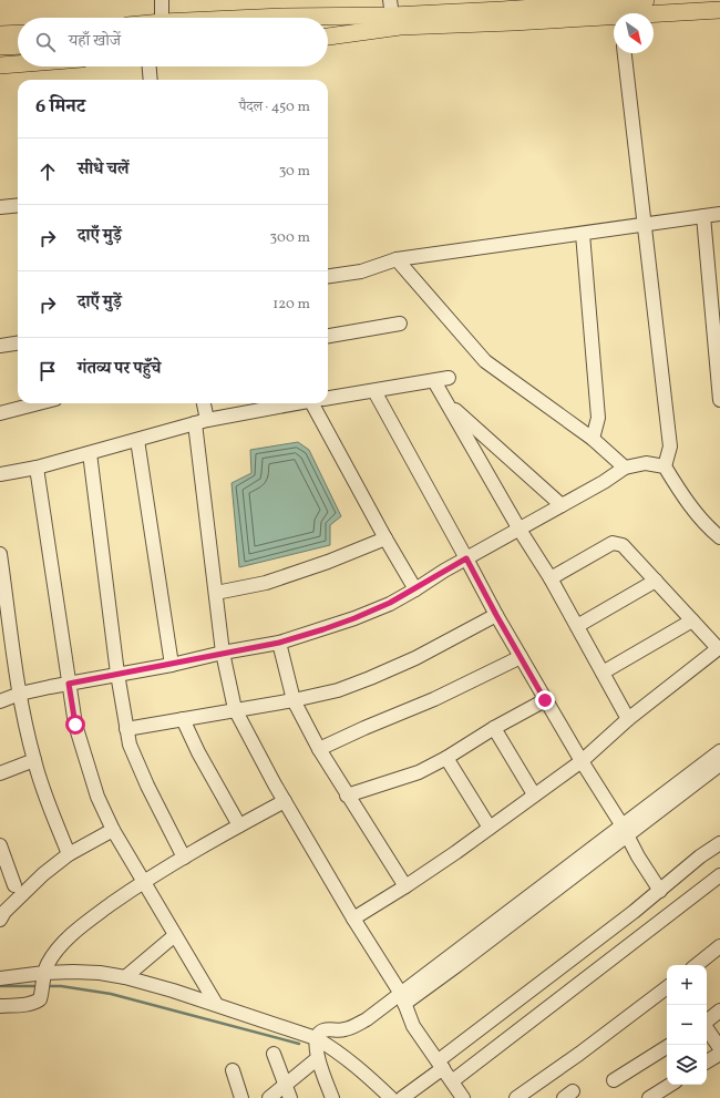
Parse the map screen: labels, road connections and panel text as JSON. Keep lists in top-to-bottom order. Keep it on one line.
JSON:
{"north":"bottom right","page":{"search":"यहाँ खोजें","heading":["6 मिनट","पैदल · 450 m"],"list":[["सीधे चलें","30 m"],["दाएँ मुड़ें","300 m"],["दाएँ मुड़ें","120 m"],"गंतव्य पर पहुँचे"],"map_buttons":["+","−"]}}
